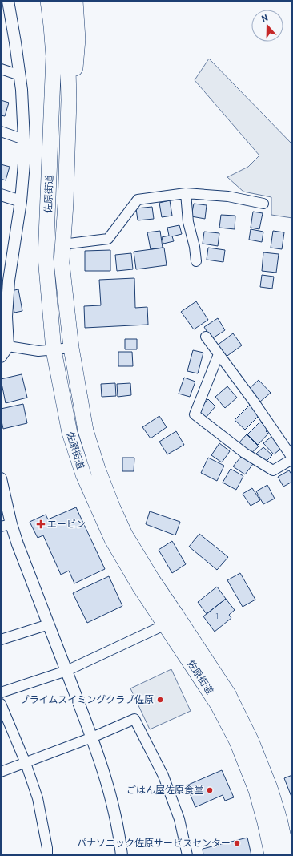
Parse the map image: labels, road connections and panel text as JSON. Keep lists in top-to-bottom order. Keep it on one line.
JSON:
{"streets":{"highway":["佐原街道"]},"places":{"health":["エービン"],"other":["プライムスイミングクラブ佐原","ごはん屋佐原食堂","パナソニック佐原サービスセンター"]},"house_numbers":["1"],"north":"top"}
